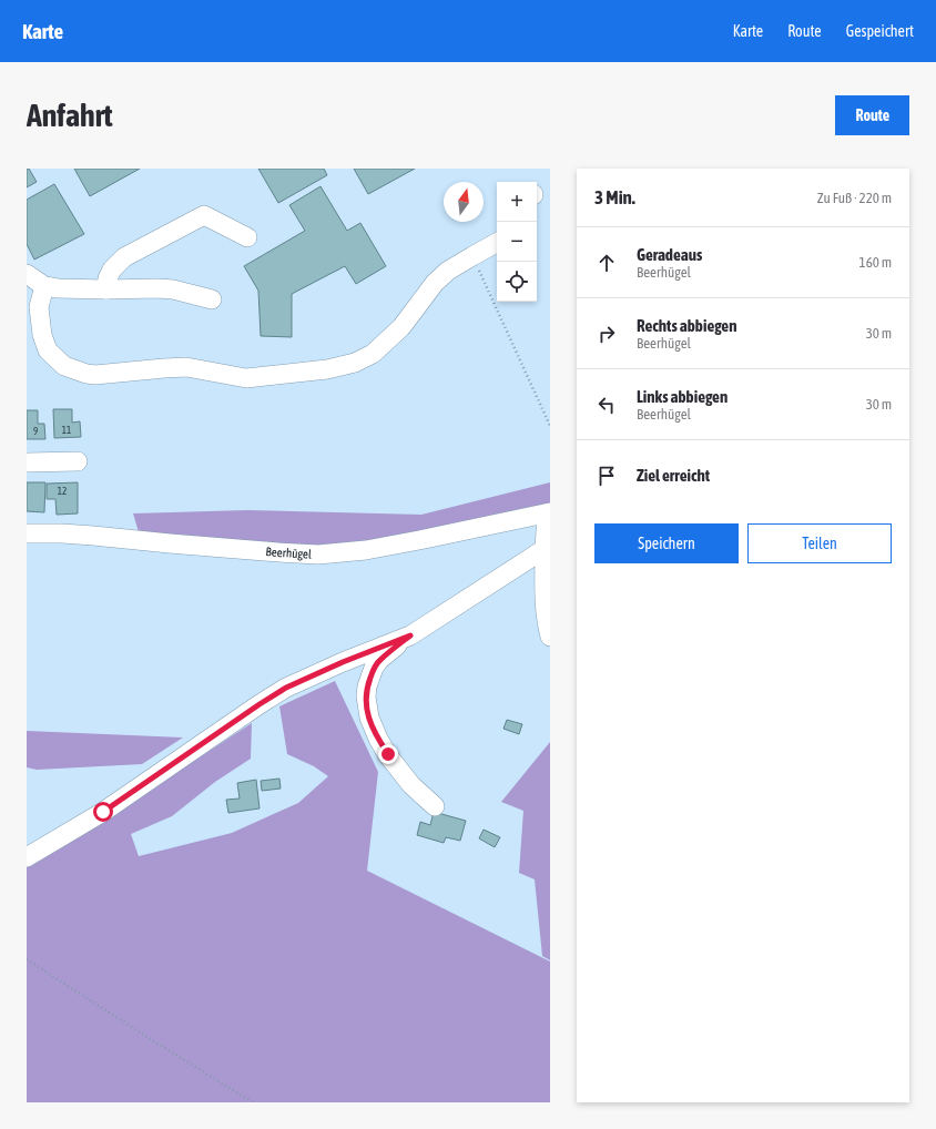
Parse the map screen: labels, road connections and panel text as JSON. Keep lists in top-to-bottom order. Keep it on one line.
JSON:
{"streets":{"street":["Beerhügel"]},"house_numbers":["11","9","12"],"north":"top","page":{"header":"Karte","nav":["Karte","Route","Gespeichert"],"buttons":["Route",["Speichern","Teilen"]],"title":"Anfahrt","heading":["3 Min.","Zu Fuß · 220 m"],"map_buttons":["+","−"],"list":[["Geradeaus","Beerhügel","160 m"],["Rechts abbiegen","Beerhügel","30 m"],["Links abbiegen","Beerhügel","30 m"],"Ziel erreicht"]}}
